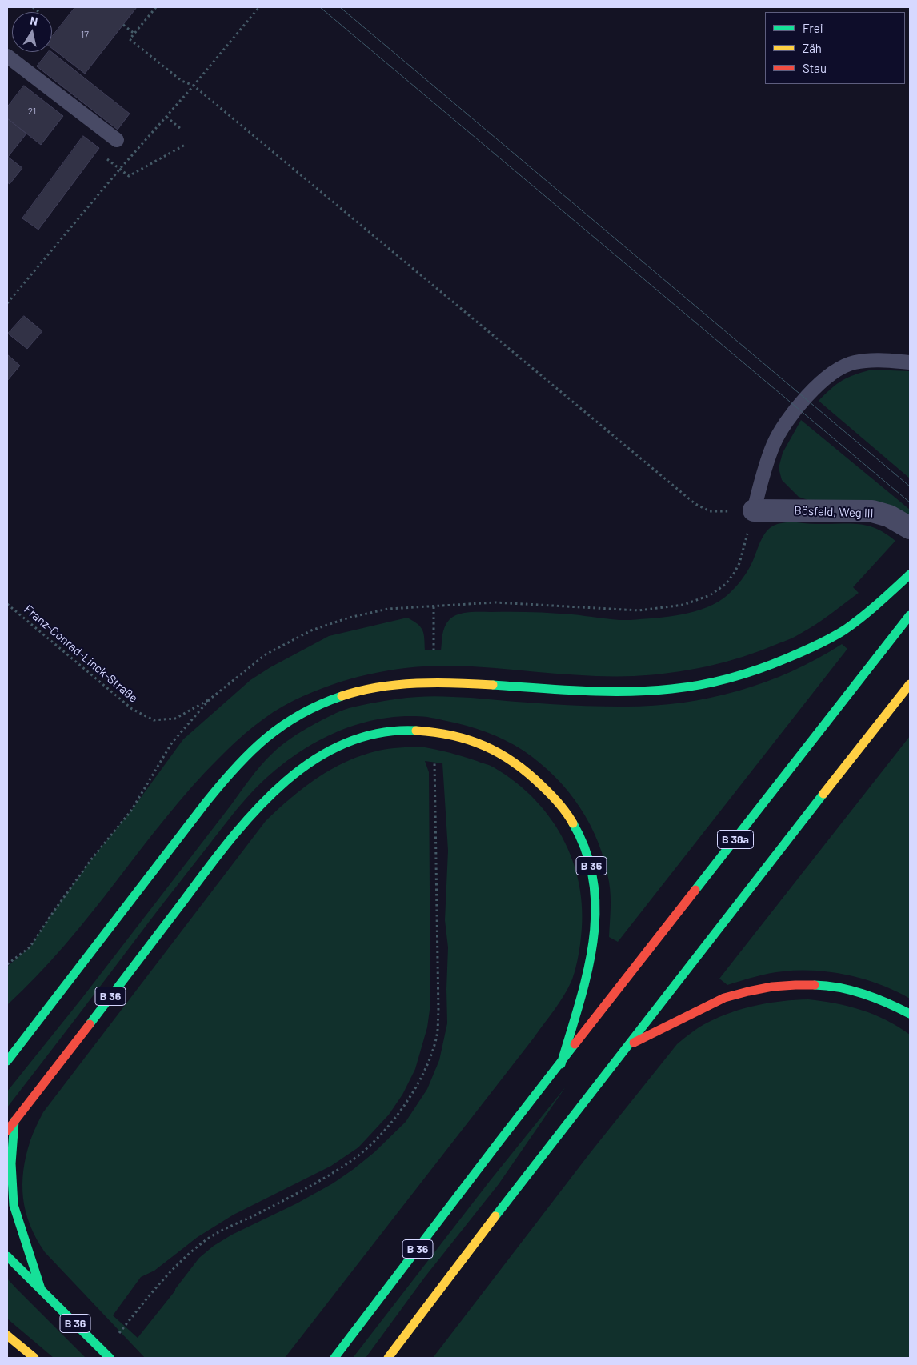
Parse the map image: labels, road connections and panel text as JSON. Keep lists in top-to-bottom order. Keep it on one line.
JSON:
{"streets":{"main road":["B 38a","B 36"],"street":["Bösfeld, Weg III"],"path":["Franz-Conrad-Linck-Straße"]},"crossings":[["B 38a","B 36"]],"house_numbers":["17","21"],"legend":["Frei","Zäh","Stau"],"north":"top"}
